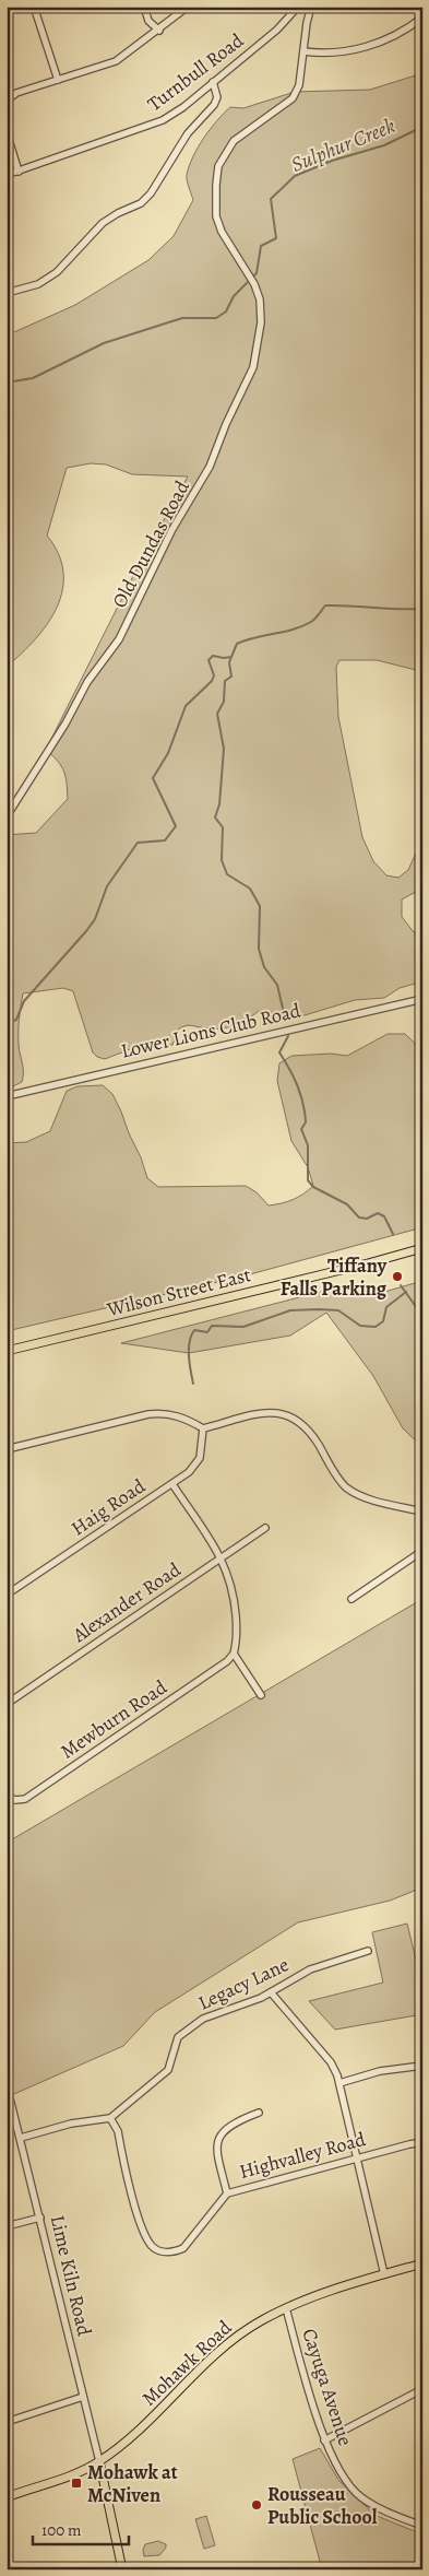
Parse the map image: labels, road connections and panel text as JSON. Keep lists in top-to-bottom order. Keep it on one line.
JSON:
{"streets":{"main road":["Wilson Street East","Mohawk Road"],"street":["Turnbull Road","Old Dundas Road","Lower Lions Club Road","Haig Road","Alexander Road","Mewburn Road","Legacy Lane","Highvalley Road","Lime Kiln Road","Cayuga Avenue"]},"crossings":[["Legacy Lane","Highvalley Road"],["Lime Kiln Road","Mohawk Road"],["Mohawk Road","Cayuga Avenue"]],"water":["Sulphur Creek"],"places":{"other":["Tiffany Falls Parking","Rousseau Public School"],"transit":["Mohawk at McNiven"]},"scale_bar":"100 m"}
